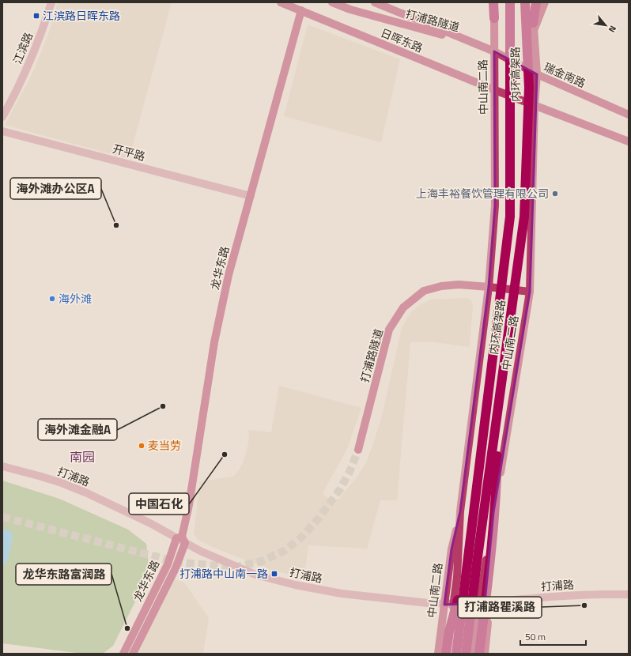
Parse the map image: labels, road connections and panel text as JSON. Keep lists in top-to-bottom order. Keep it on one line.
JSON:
{"streets":{"highway":["内环高架路"],"main road":["打浦路隧道","日晖东路","瑞金南路","中山南二路","龙华东路"],"street":["江滨路","开平路","打浦路"]},"crossings":[["打浦路隧道","中山南二路"],["日晖东路","中山南二路"],["日晖东路","龙华东路"],["瑞金南路","中山南二路"],["中山南二路","打浦路"],["开平路","龙华东路"],["龙华东路","打浦路"]],"districts":["南园"],"places":{"transit":["江滨路日晖东路","打浦路中山南一路"],"other":["上海丰裕餐饮管理有限公司","海外滩办公区A","海外滩","海外滩金融A","麦当劳","中国石化","打浦路瞿溪路","龙华东路富润路"]},"scale_bar":"50 m","north":"bottom right"}
